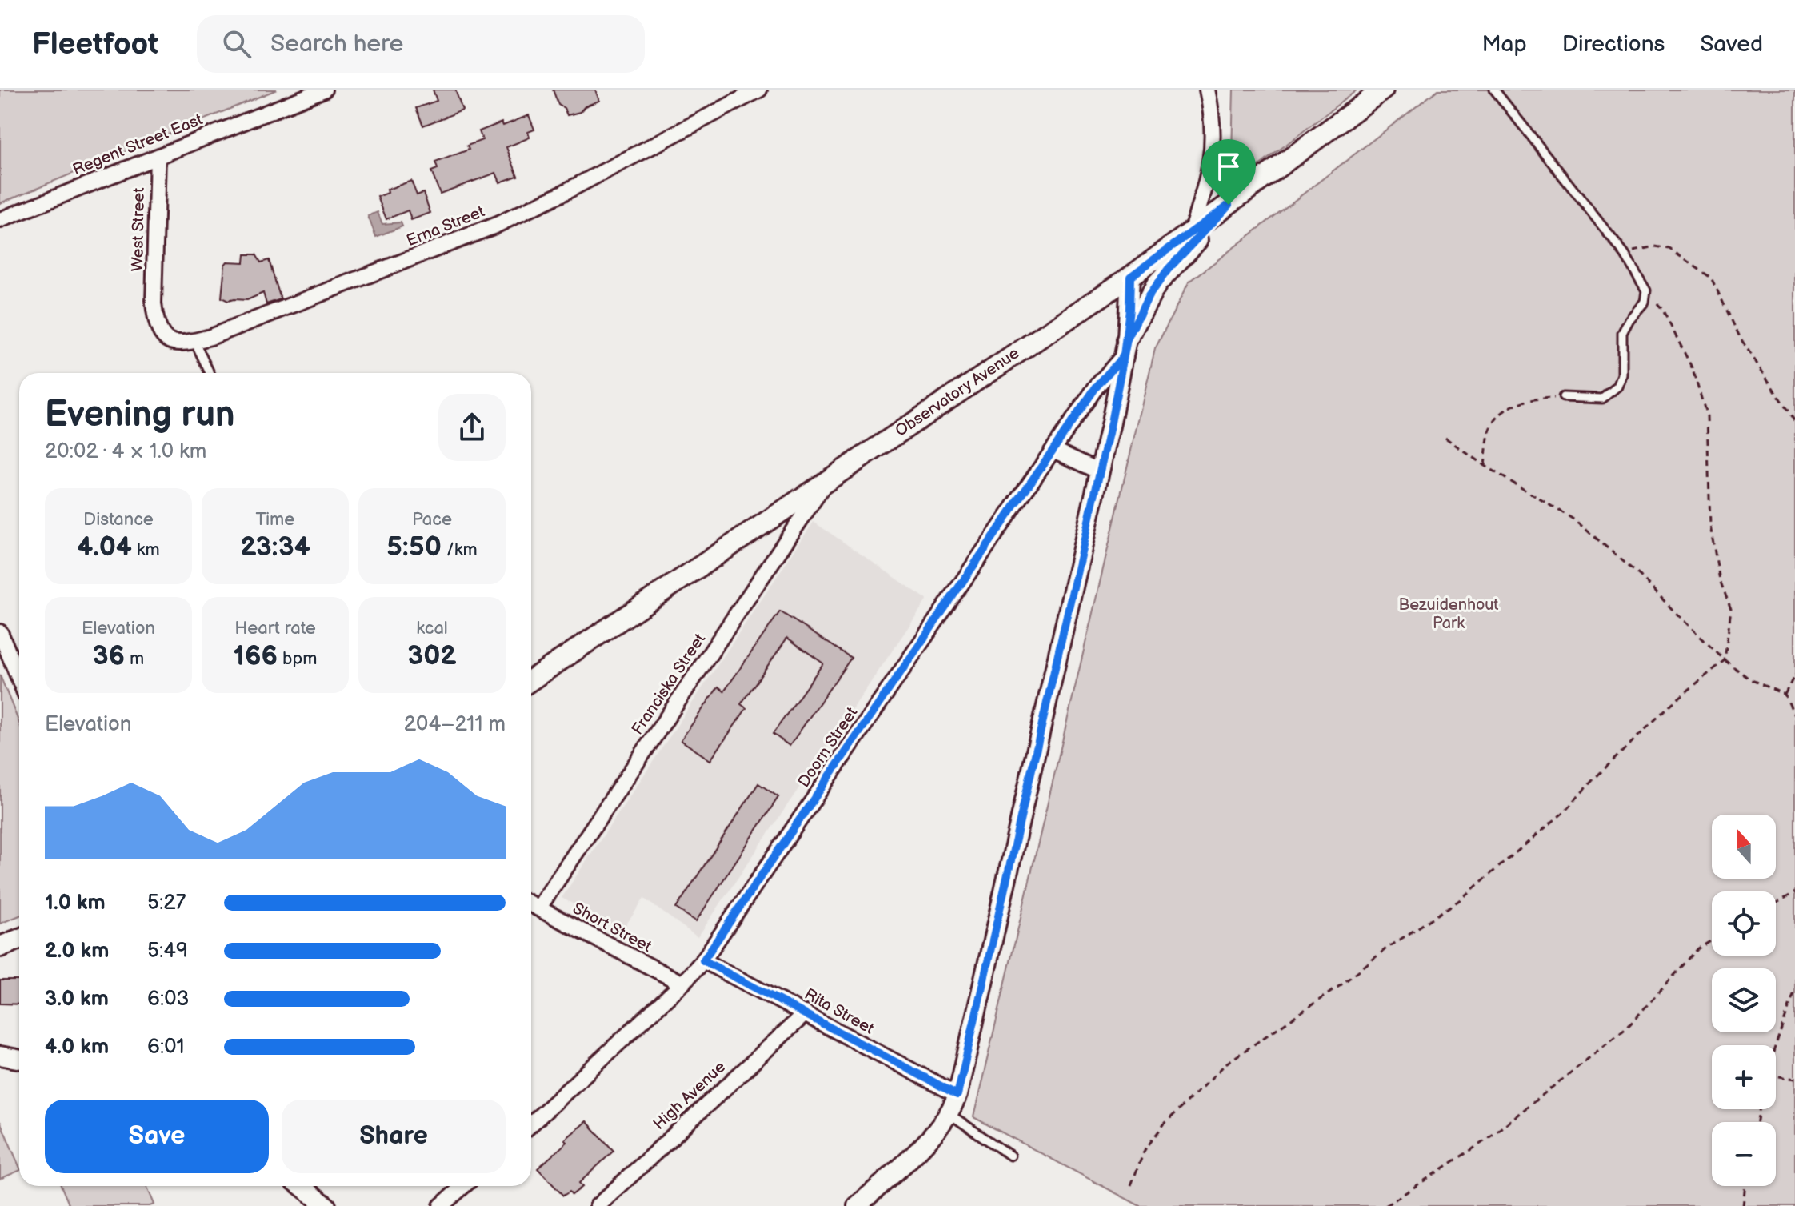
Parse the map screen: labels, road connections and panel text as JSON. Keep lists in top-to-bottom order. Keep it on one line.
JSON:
{"streets":{"main road":["Observatory Avenue"],"street":["Regent Street East","Erna Street","West Street","Franciska Street","Doorn Street","Short Street","Rita Street","High Avenue"]},"crossings":[["Regent Street East","West Street"],["Erna Street","West Street"],["Observatory Avenue","Franciska Street"],["Franciska Street","Short Street"],["Doorn Street","Short Street"],["Doorn Street","Rita Street"],["Rita Street","High Avenue"]],"parks":["Bezuidenhout Park"],"north":"top","page":{"header":"Fleetfoot","search":"Search here","nav":["Map","Directions","Saved"],"heading":["Evening run","20:02 · 4 × 1.0 km"],"stats":[["Distance","4.04 km"],["Time","23:34"],["Pace","5:50 /km"],["Elevation","36 m"],["Heart rate","166 bpm"],["kcal","302"]],"chart":["Elevation","204–211 m"],"map_buttons":["+","−"],"list":[{"name":"1.0 km","note":"5:27"},{"name":"2.0 km","note":"5:49"},{"name":"3.0 km","note":"6:03"},{"name":"4.0 km","note":"6:01"}],"buttons":["Save","Share"]}}
